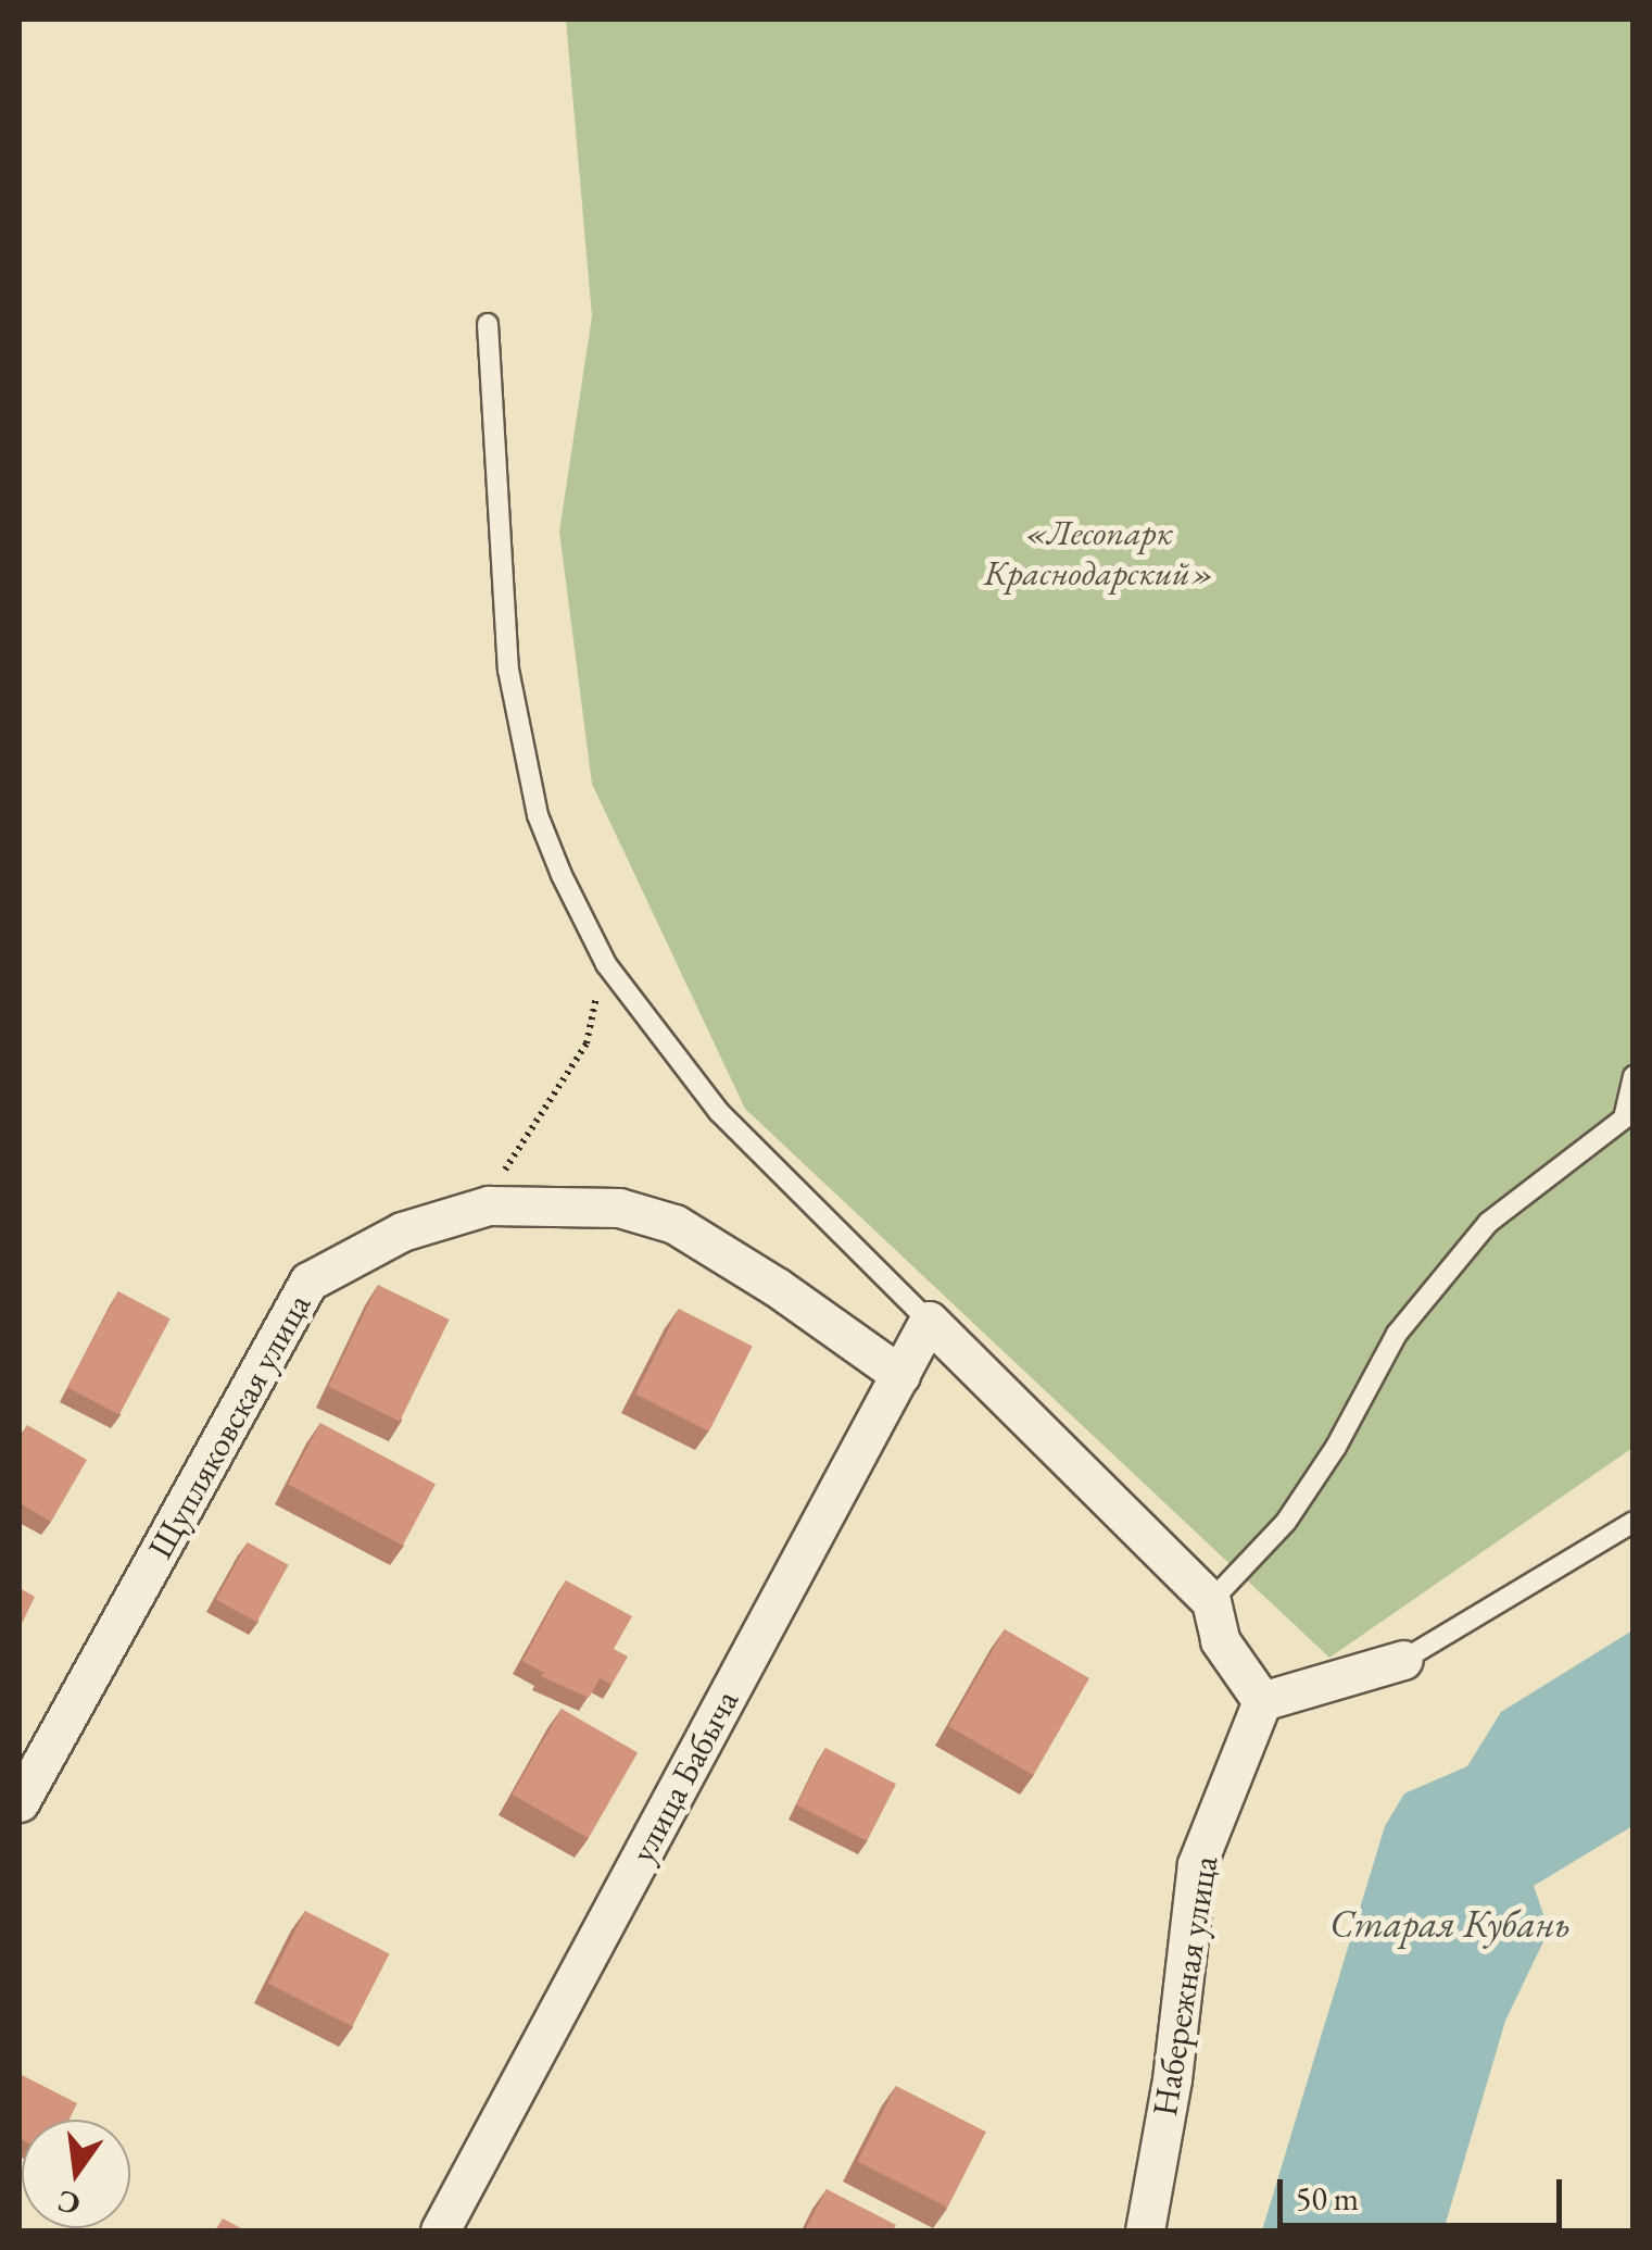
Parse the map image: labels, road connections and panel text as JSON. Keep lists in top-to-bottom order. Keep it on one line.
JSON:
{"streets":{"street":["Щупляковская улица","улица Бабыча","Набережная улица"]},"crossings":[["Щупляковская улица","улица Бабыча"]],"water":["Старая Кубань"],"parks":["«Лесопарк Краснодарский»"],"scale_bar":"50 m","north":"bottom"}
